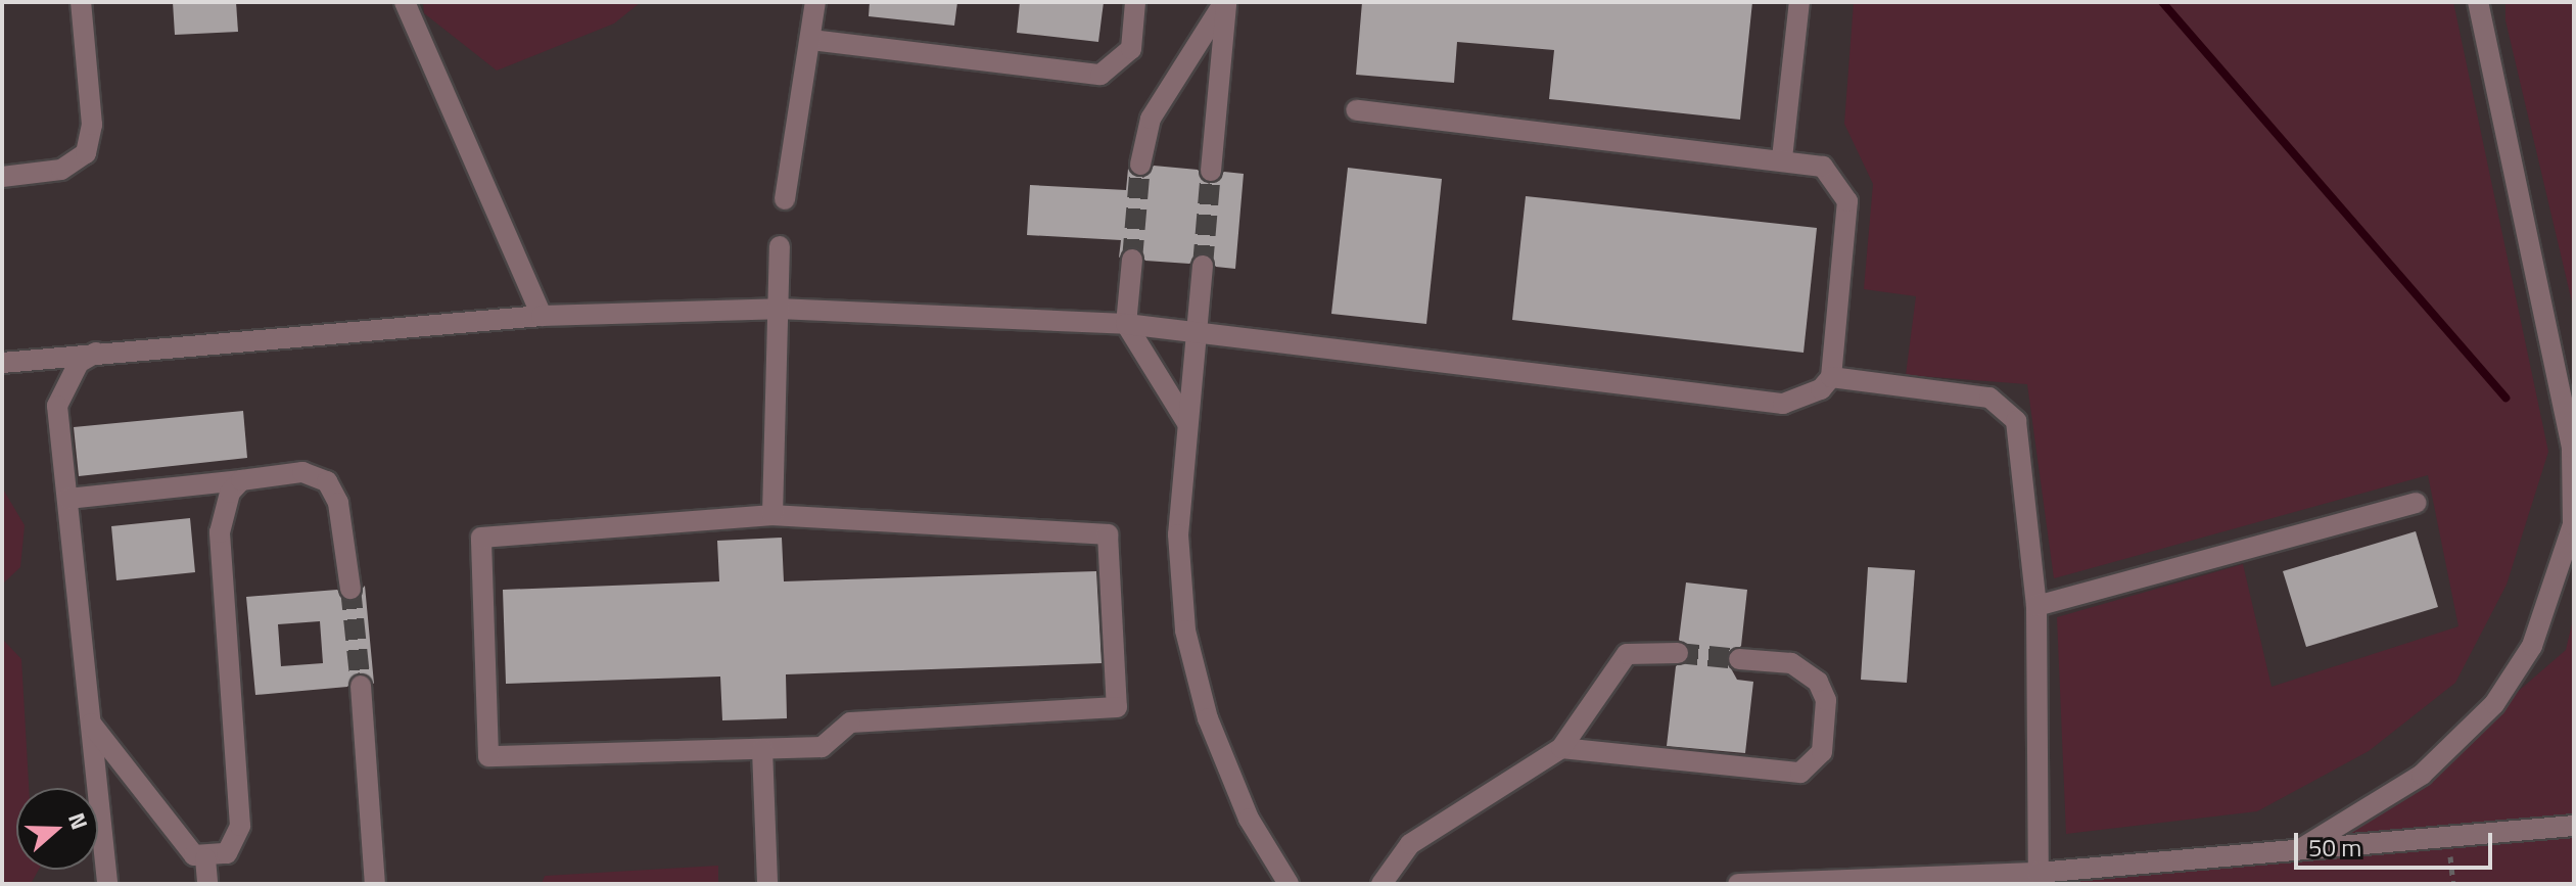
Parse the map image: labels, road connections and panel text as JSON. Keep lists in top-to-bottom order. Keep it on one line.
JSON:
{"scale_bar":"50 m","north":"right"}
